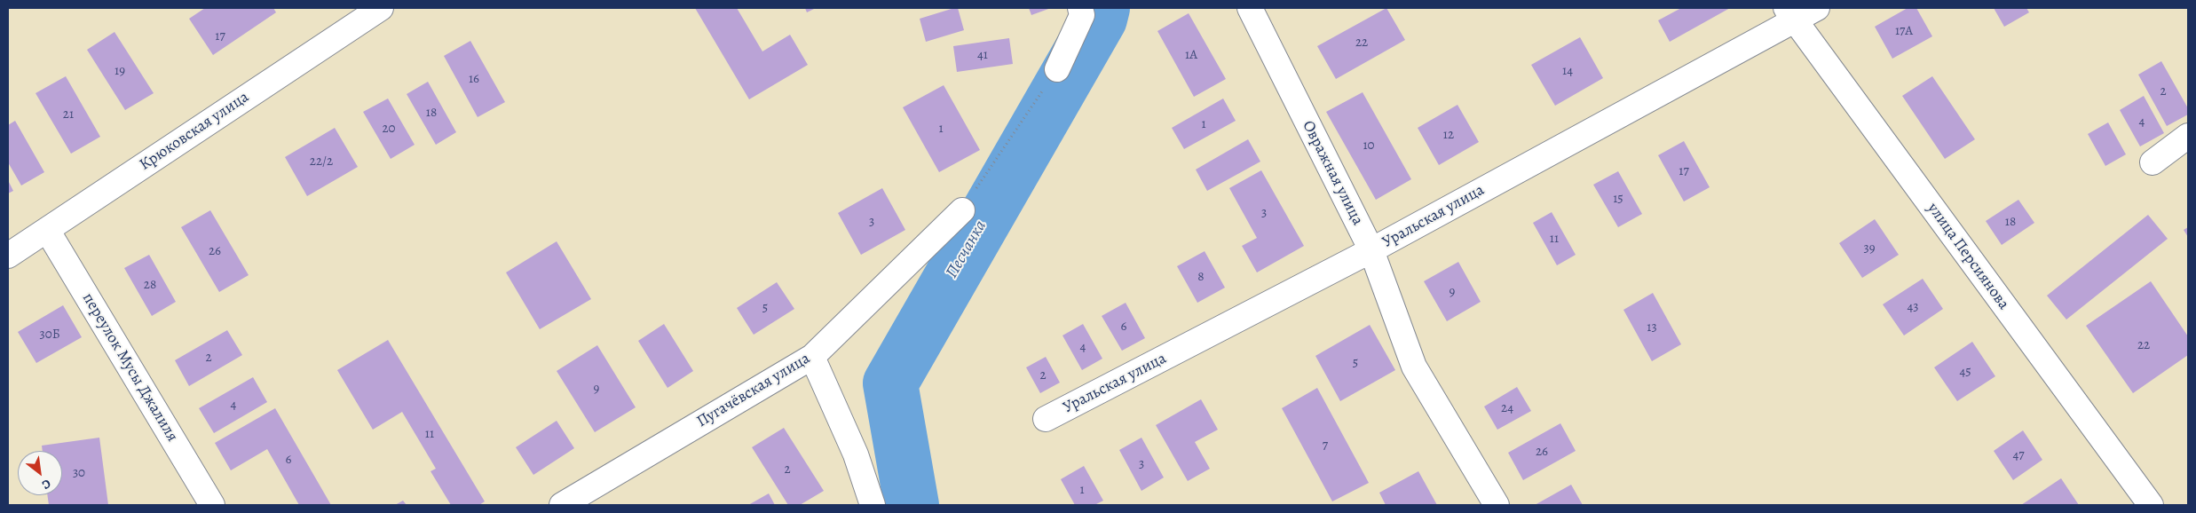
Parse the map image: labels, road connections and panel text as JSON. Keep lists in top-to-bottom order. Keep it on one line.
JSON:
{"streets":{"street":["Крюковская улица","Овражная улица","Уральская улица","улица Персиянова","переулок Мусы Джалиля","Пугачёвская улица"]},"crossings":[["Крюковская улица","переулок Мусы Джалиля"],["Овражная улица","Уральская улица"],["Уральская улица","улица Персиянова"]],"water":["Песчанка"],"house_numbers":["17А","17","22","41","1А","19","14","16","2","18","21","4","1","20","1","12","10","22/2","17","15","3","3","18","11","39","26","8","28","9","43","5","6","13","30Б","22","4","2","5","45","2","9","4","24","11","7","26","47","6","3","2","30","1"],"north":"bottom right"}
